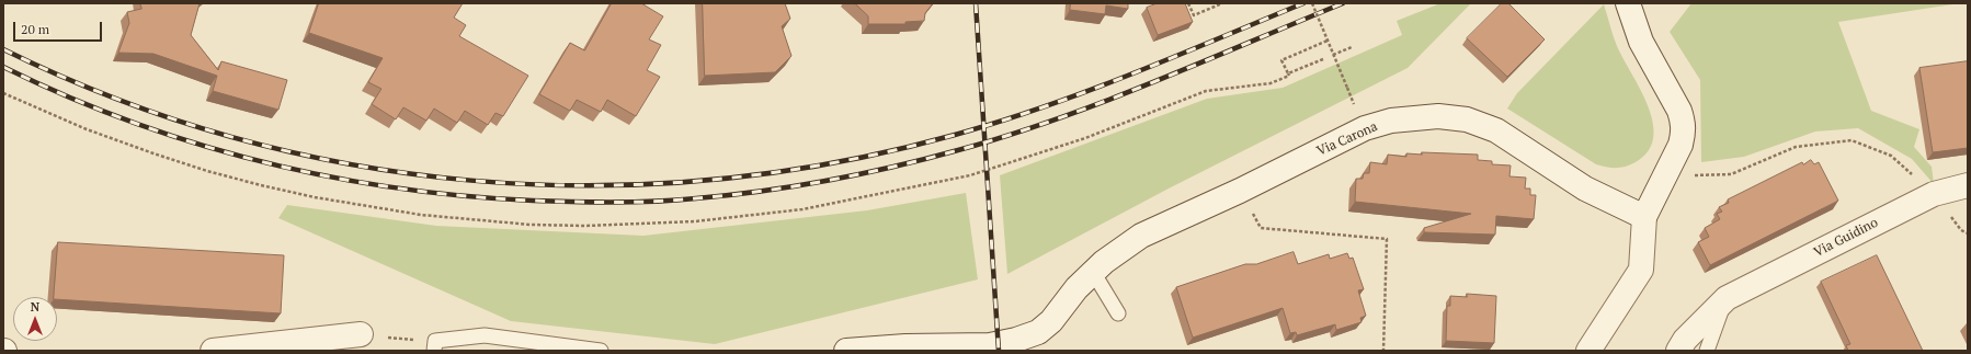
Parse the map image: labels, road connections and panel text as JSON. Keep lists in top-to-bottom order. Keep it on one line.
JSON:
{"streets":{"street":["Via Carona","Via Guidino"]},"scale_bar":"20 m","north":"top"}
